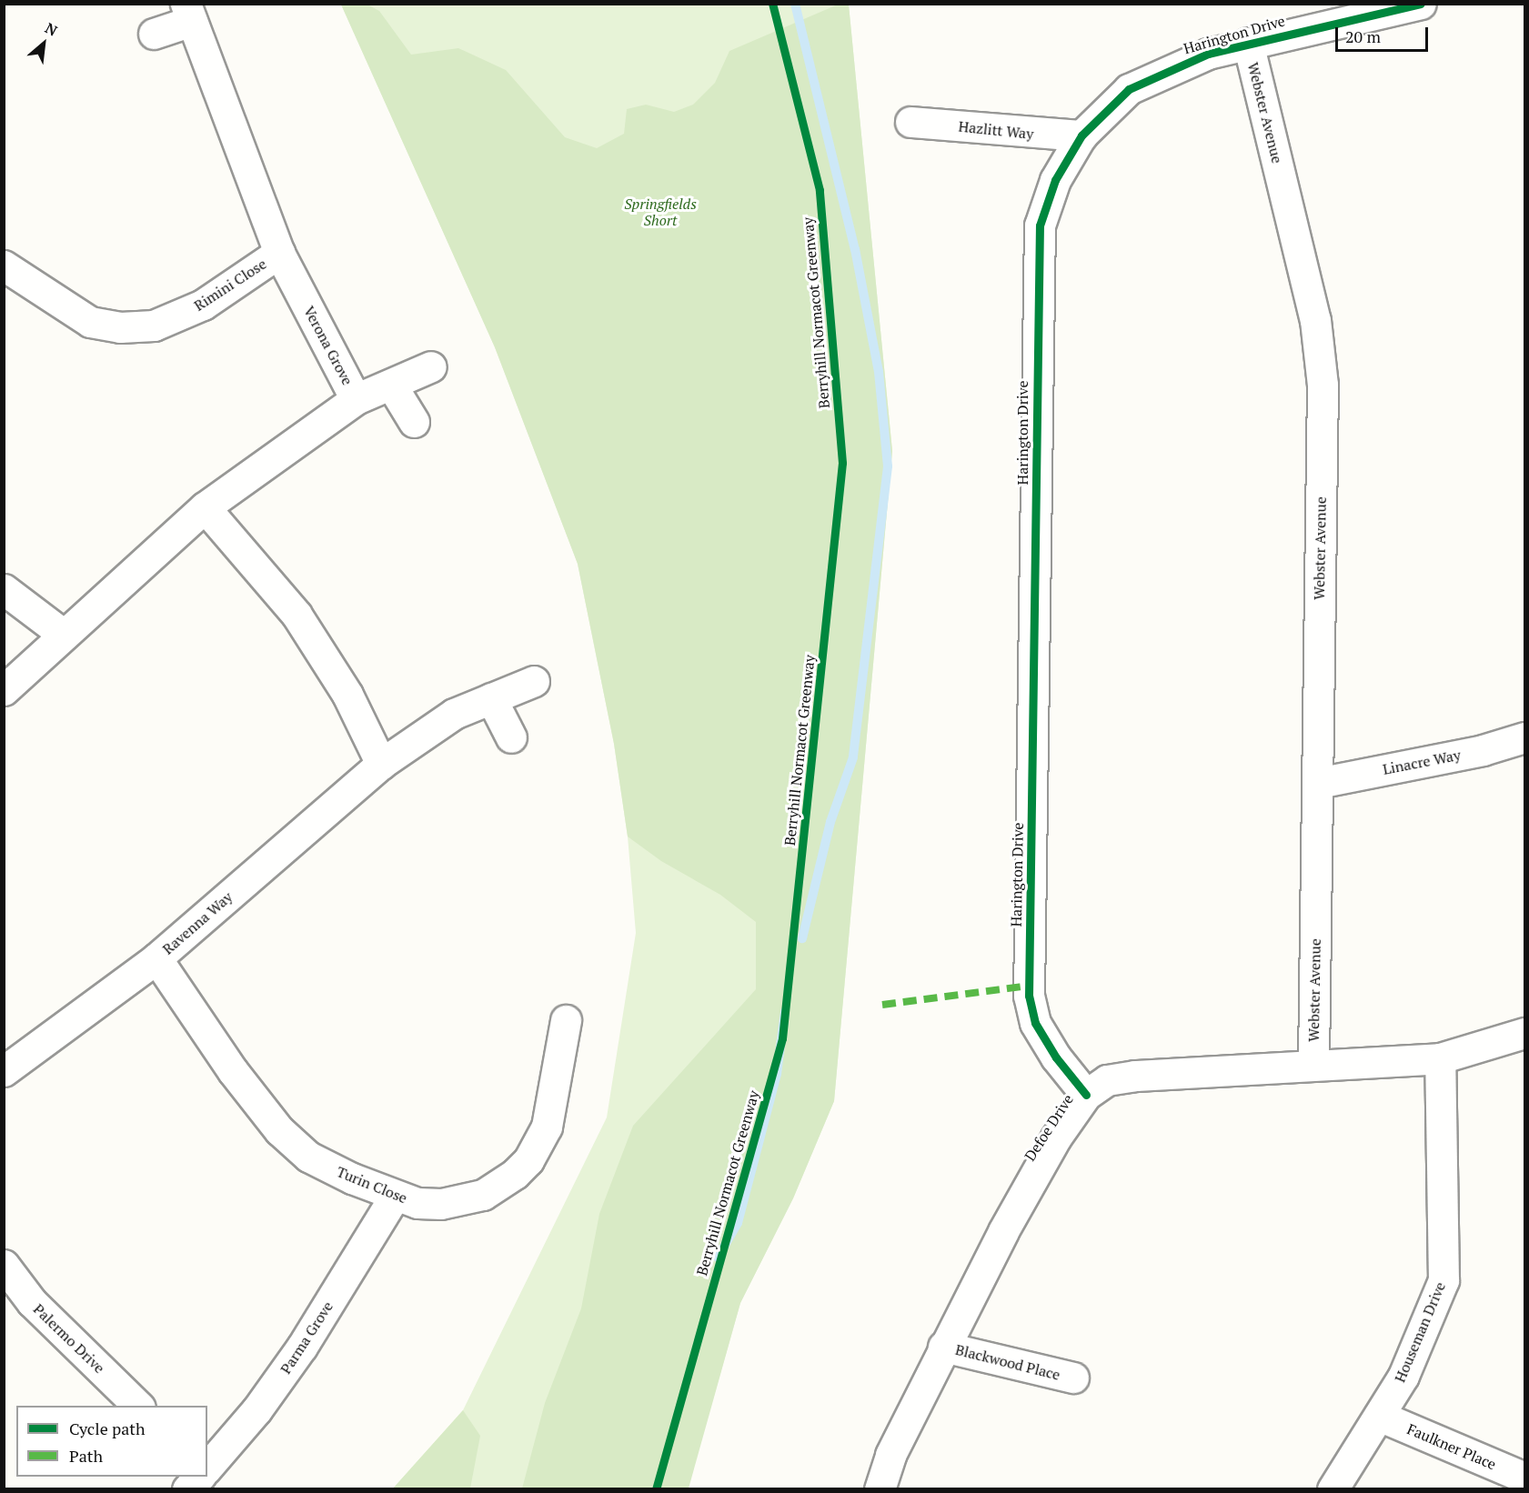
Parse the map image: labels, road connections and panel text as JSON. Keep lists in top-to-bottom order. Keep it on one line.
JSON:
{"streets":{"street":["Harington Drive","Webster Avenue","Hazlitt Way","Rimini Close","Verona Grove","Linacre Way","Ravenna Way","Defoe Drive","Turin Close","Houseman Drive","Parma Grove","Palermo Drive","Blackwood Place","Faulkner Place"],"cycle path":["Berryhill Normacot Greenway"]},"crossings":[["Harington Drive","Webster Avenue"],["Harington Drive","Hazlitt Way"],["Harington Drive","Defoe Drive"],["Webster Avenue","Linacre Way"],["Webster Avenue","Defoe Drive"],["Rimini Close","Verona Grove"],["Ravenna Way","Turin Close"],["Defoe Drive","Houseman Drive"],["Defoe Drive","Blackwood Place"],["Turin Close","Parma Grove"],["Houseman Drive","Faulkner Place"]],"parks":["Springfields Short"],"legend":["Cycle path","Path"],"scale_bar":"20 m","north":"top right"}
